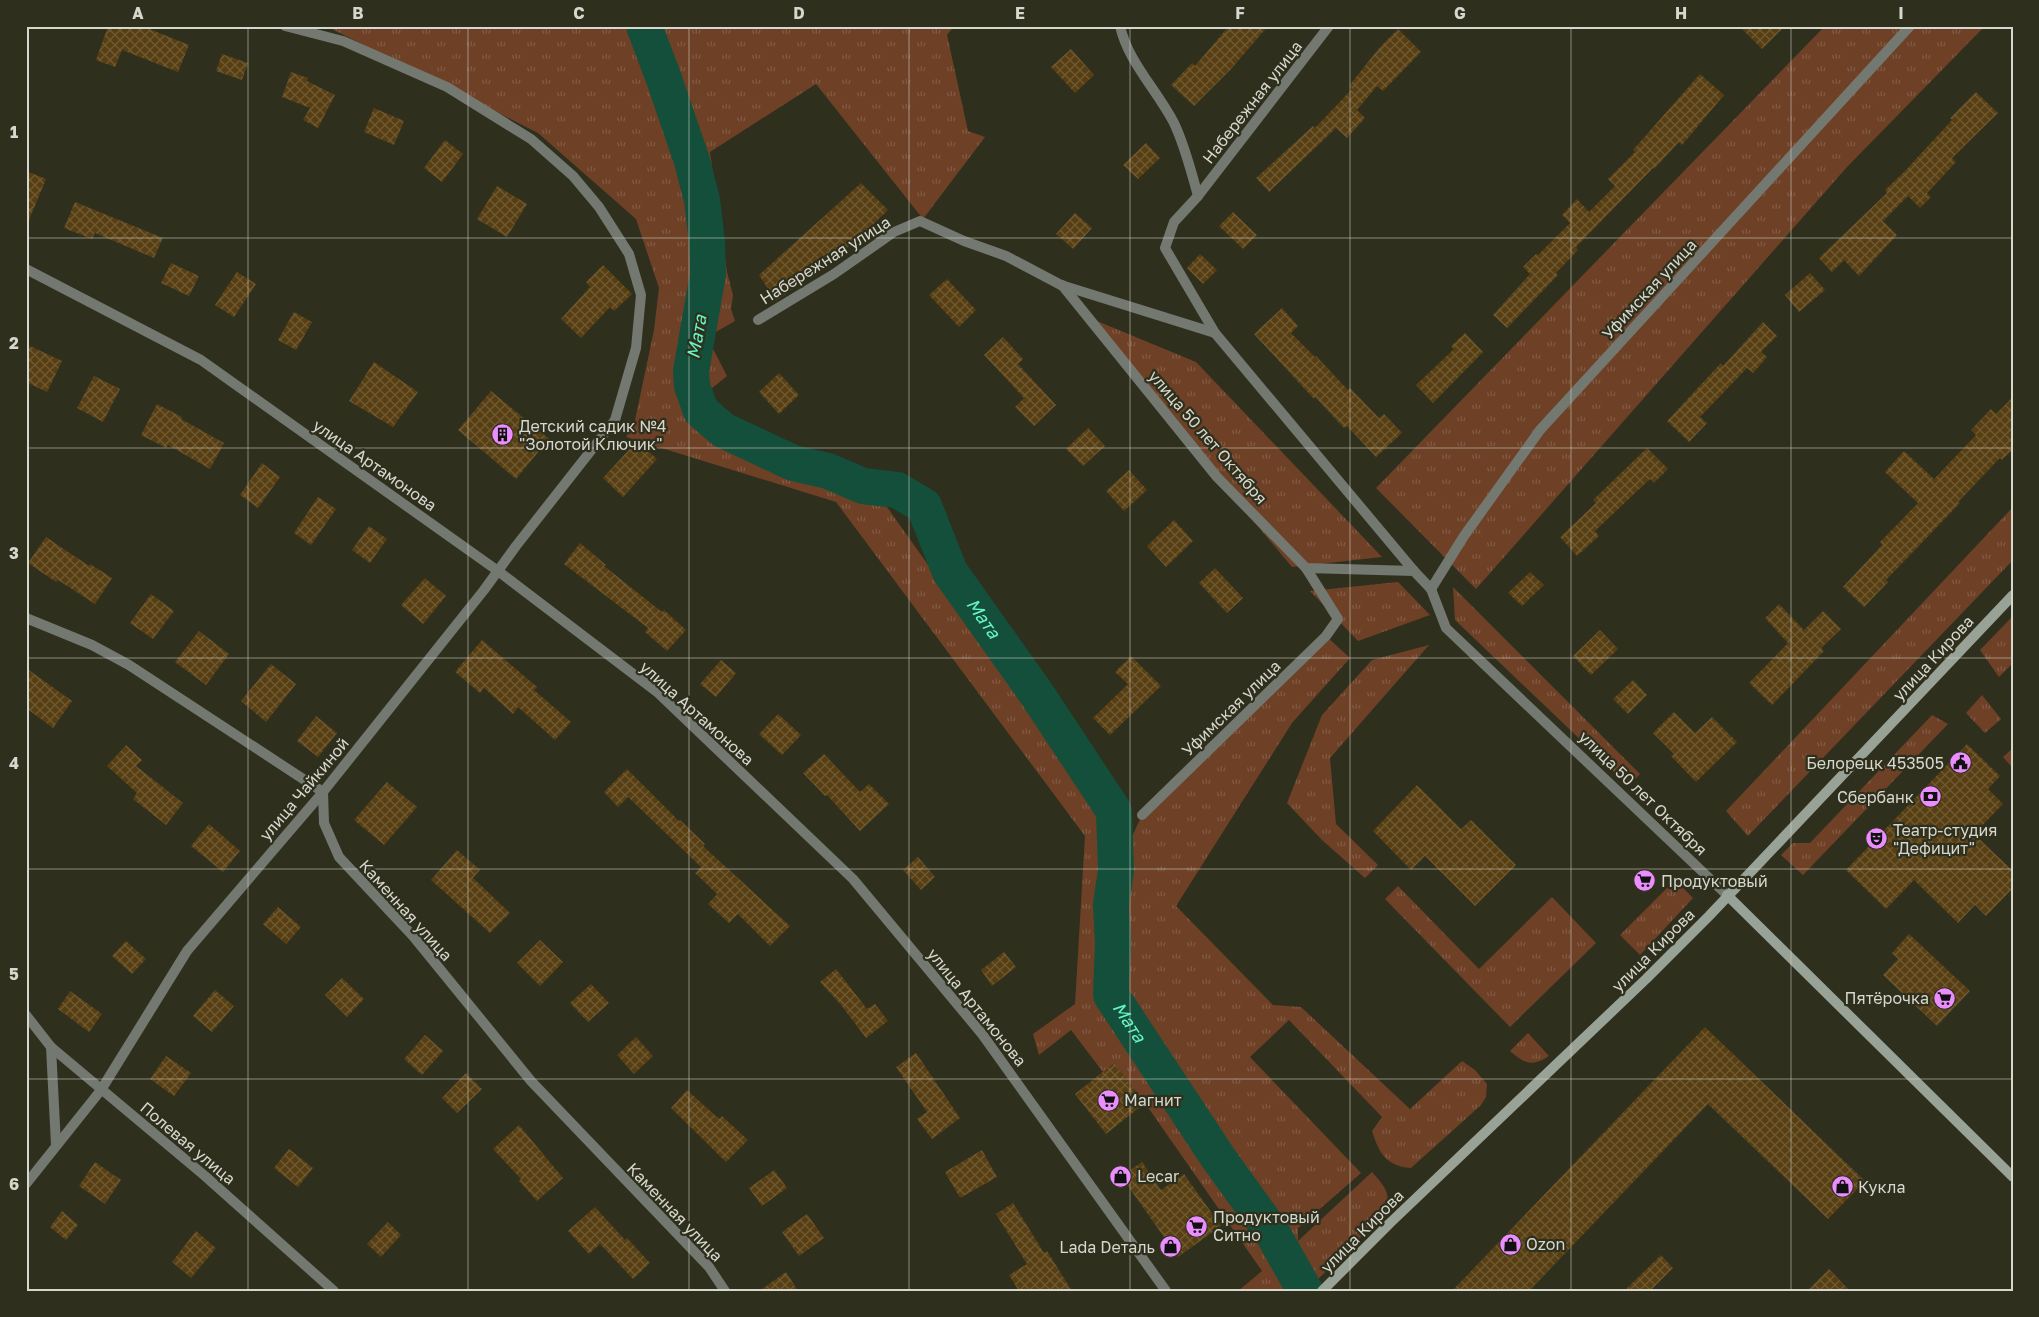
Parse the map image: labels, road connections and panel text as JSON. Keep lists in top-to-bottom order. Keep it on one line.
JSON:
{"streets":{"main road":["улица 50 лет Октября","улица Кирова"],"street":["Набережная улица","Уфимская улица","улица Артамонова","улица Чайкиной","Каменная улица","Полевая улица"]},"crossings":[["Набережная улица","улица 50 лет Октября"],["Уфимская улица","улица 50 лет Октября"],["улица 50 лет Октября","улица Кирова"],["улица Артамонова","улица Чайкиной"],["улица Чайкиной","Каменная улица"],["улица Чайкиной","Полевая улица"]],"water":["Мата"],"places":{"building":["Детский садик №4 \"Золотой Ключик\""],"public building":["Белорецк 453505"],"bank":["Сбербанк"],"theatre":["Театр-студия \"Дефицит\""],"supermarket":["Продуктовый","Пятёрочка","Магнит","Продуктовый Ситно"],"shop":["Lecar","Кукла","Ozon","Lada Dеталь"]},"grid":{"columns":["A","B","C","D","E","F","G","H","I"],"rows":["1","2","3","4","5","6"]}}
